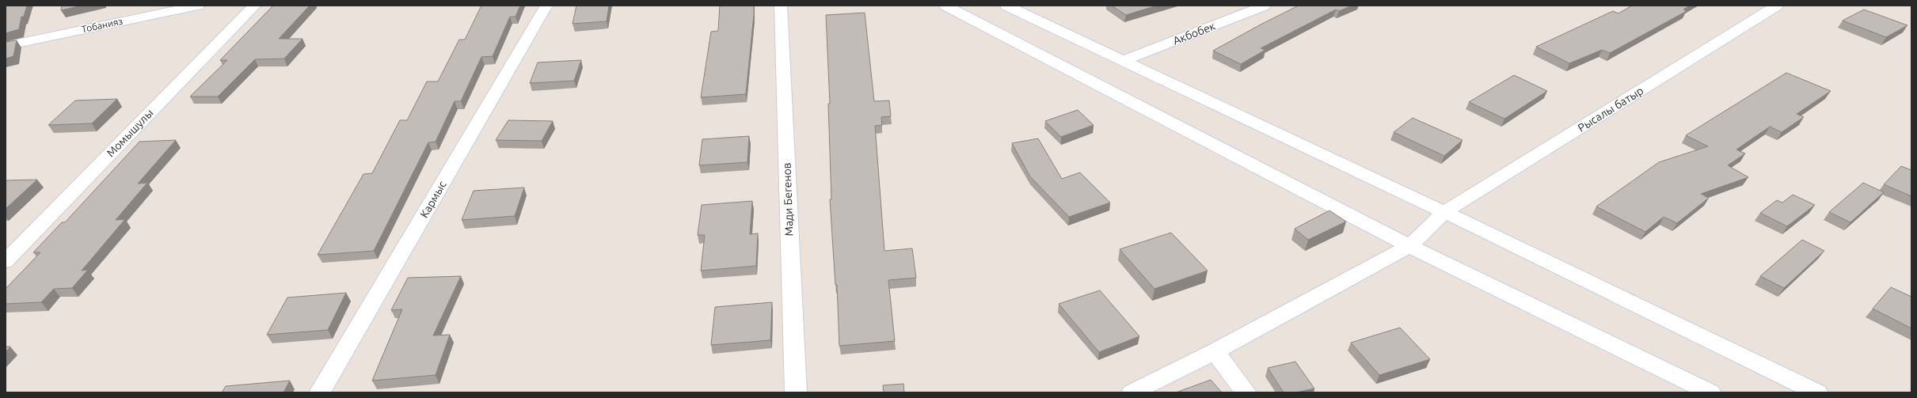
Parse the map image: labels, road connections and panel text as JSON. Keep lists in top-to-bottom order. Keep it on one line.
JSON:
{"streets":{"street":["Тобанияз","Акбобек","Рысалы батыр","Момышулы","Кармыс","Мади Бегенов"]}}
